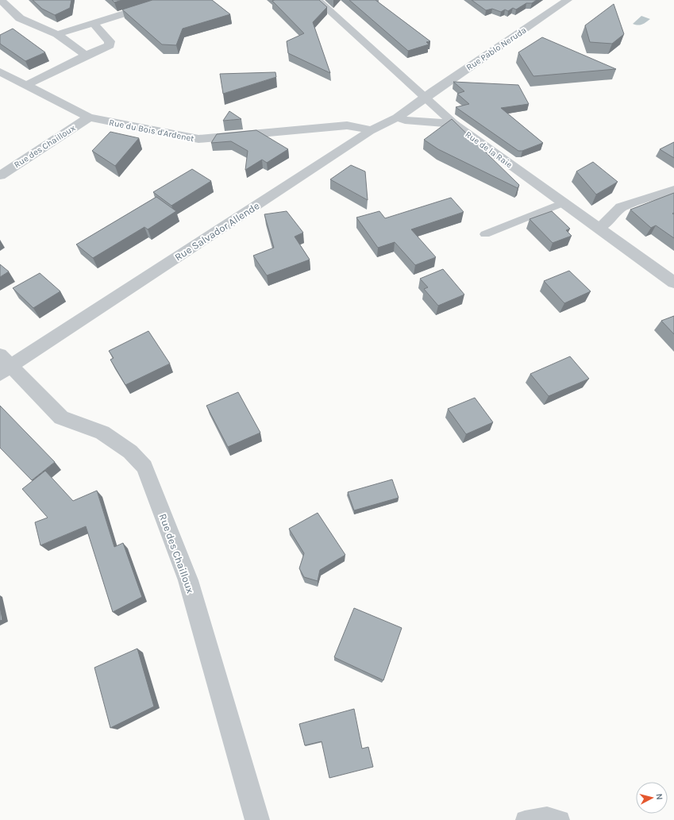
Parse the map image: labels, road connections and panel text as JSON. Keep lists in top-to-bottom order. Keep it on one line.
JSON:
{"streets":{"street":["Rue Pablo Neruda","Rue du Bois d'Ardenet","Rue des Chailloux","Rue de la Raie","Rue Salvador Allende"]},"crossings":[["Rue Pablo Neruda","Rue de la Raie"],["Rue Pablo Neruda","Rue Salvador Allende"],["Rue du Bois d'Ardenet","Rue des Chailloux"],["Rue du Bois d'Ardenet","Rue Salvador Allende"],["Rue des Chailloux","Rue Salvador Allende"],["Rue de la Raie","Rue Salvador Allende"]],"north":"right"}
